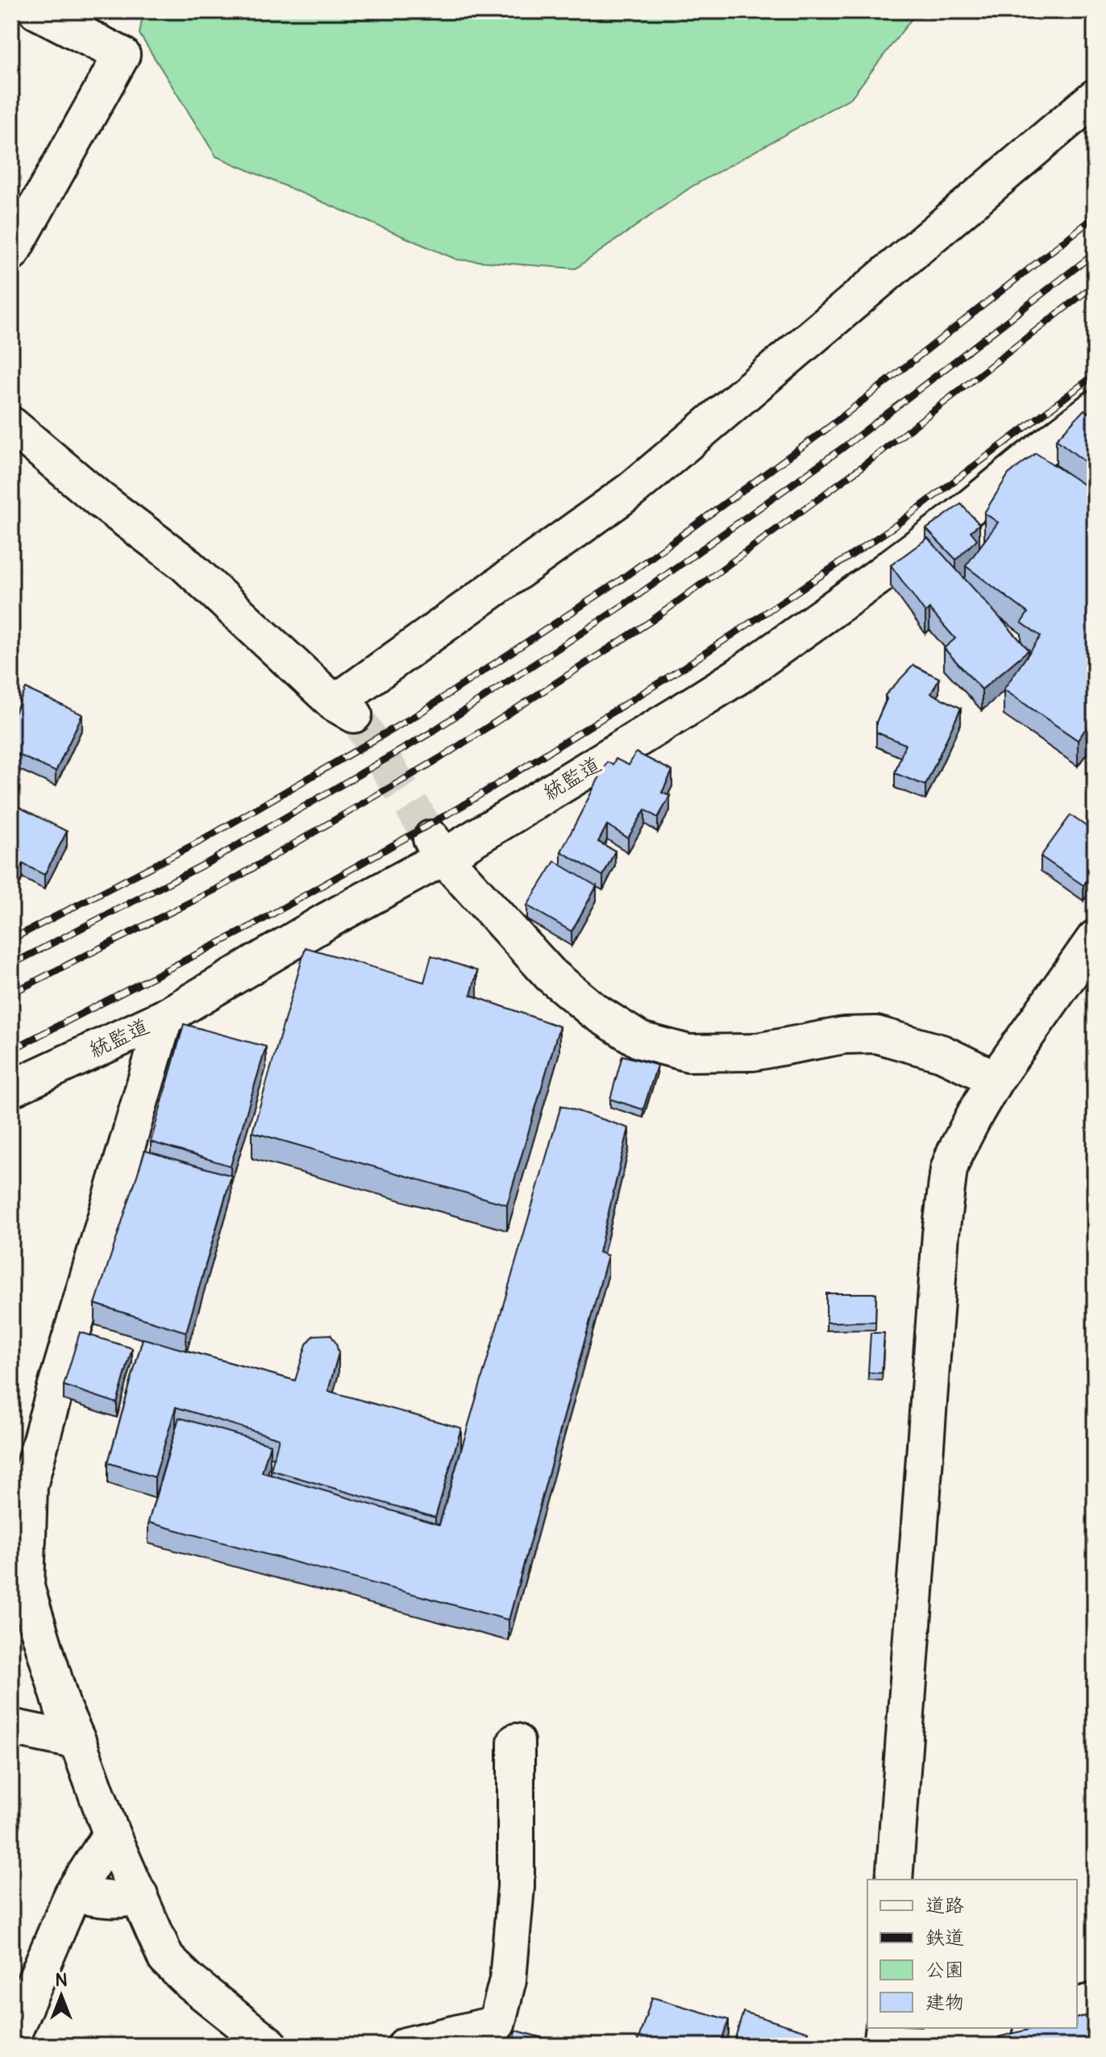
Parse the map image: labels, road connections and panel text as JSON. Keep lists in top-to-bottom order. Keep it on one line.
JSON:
{"streets":{"street":["統監道"]},"legend":["道路","鉄道","公園","建物"],"north":"top"}
